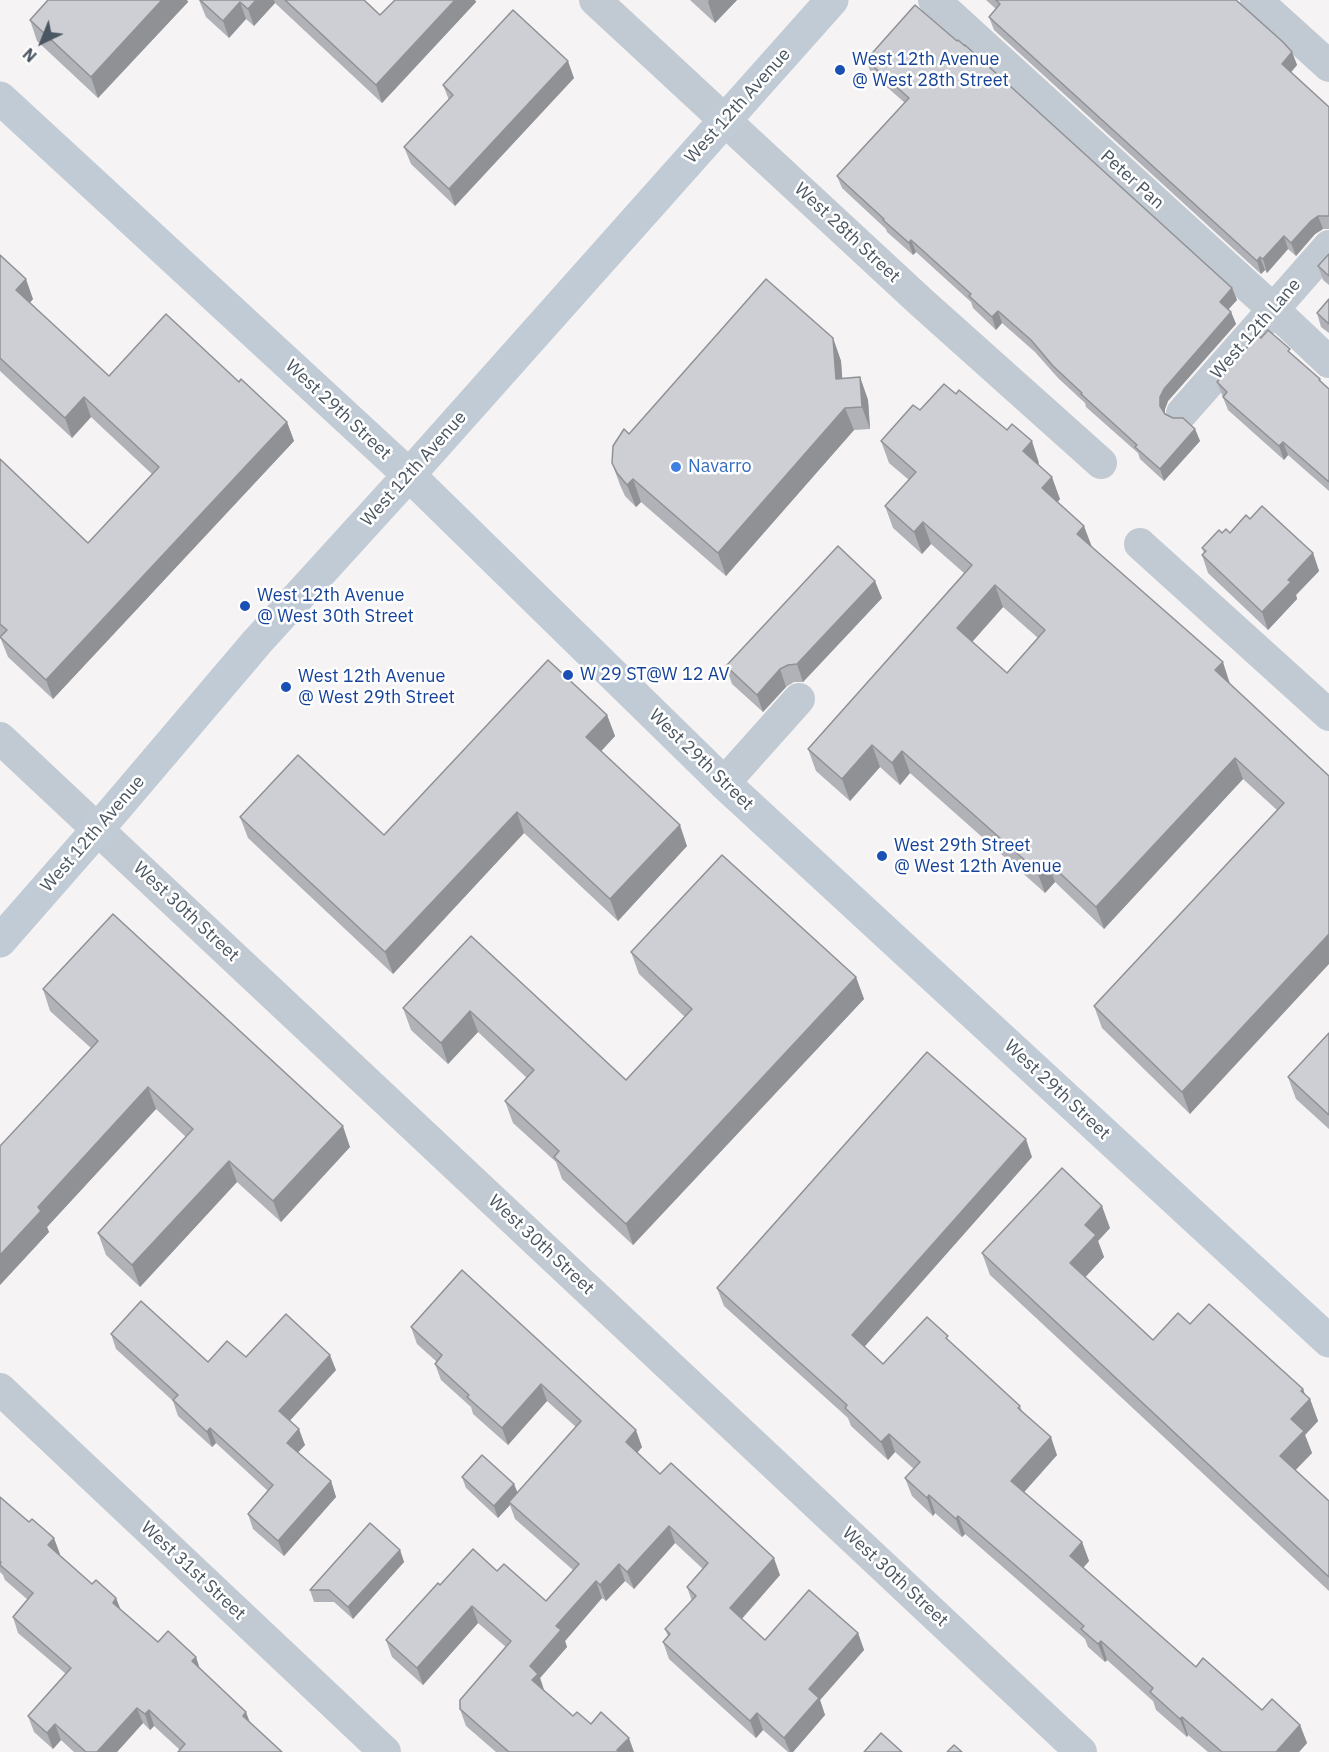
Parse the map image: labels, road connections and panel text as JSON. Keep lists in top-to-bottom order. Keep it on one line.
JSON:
{"streets":{"street":["West 12th Avenue","Peter Pan","West 28th Street","West 12th Lane","West 29th Street","West 30th Street","West 31st Street"]},"crossings":[["West 12th Avenue","West 28th Street"],["West 12th Avenue","West 29th Street"],["West 12th Avenue","West 30th Street"],["Peter Pan","West 12th Lane"]],"places":["West 12th Avenue @ West 28th Street","Navarro","West 12th Avenue @ West 30th Street","W 29 ST@W 12 AV","West 12th Avenue @ West 29th Street","West 29th Street @ West 12th Avenue"],"north":"bottom left"}
